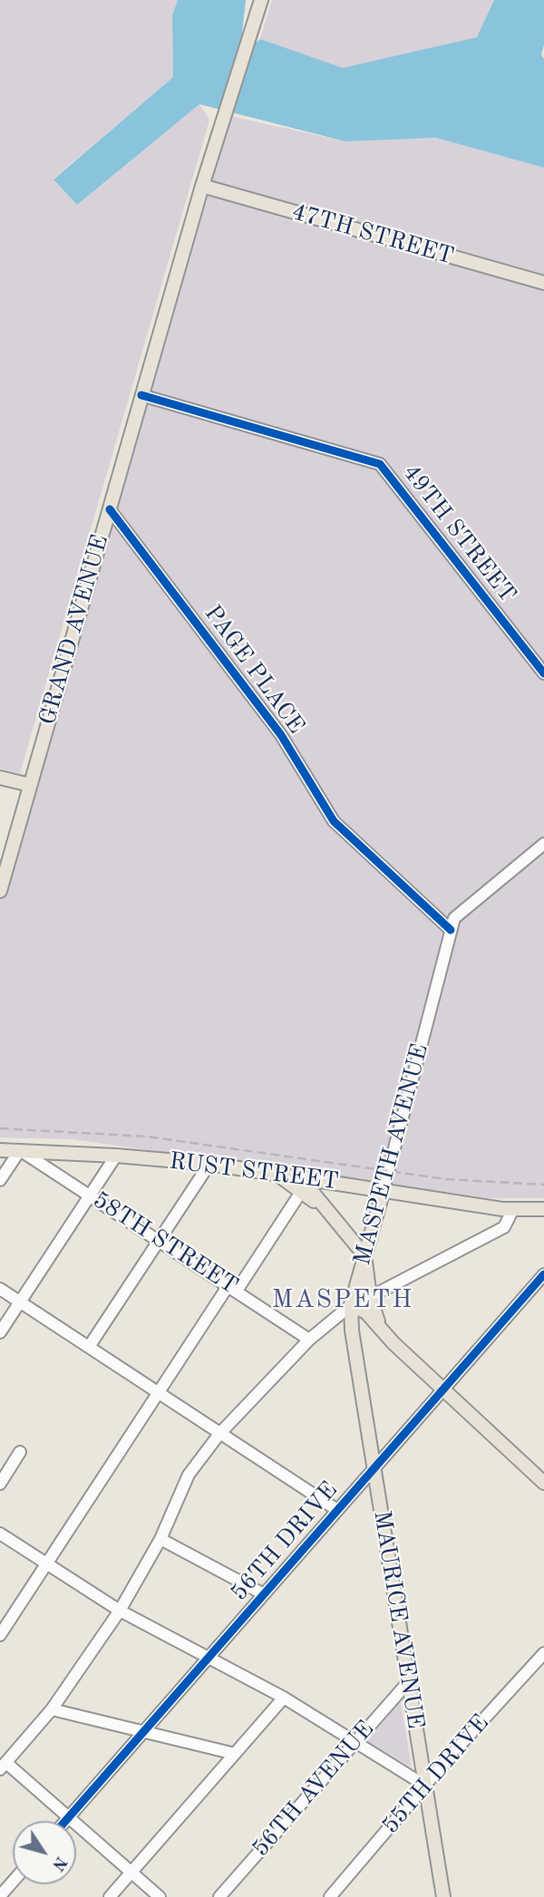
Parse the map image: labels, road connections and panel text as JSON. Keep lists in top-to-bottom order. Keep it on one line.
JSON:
{"streets":{"main road":["47TH STREET","GRAND AVENUE","MASPETH AVENUE","RUST STREET","MAURICE AVENUE"],"street":["49TH STREET","PAGE PLACE","58TH STREET","56TH DRIVE","55TH DRIVE","56TH AVENUE"]},"crossings":[["47TH STREET","GRAND AVENUE"],["49TH STREET","GRAND AVENUE"],["GRAND AVENUE","PAGE PLACE"],["PAGE PLACE","MASPETH AVENUE"],["MASPETH AVENUE","RUST STREET"],["MASPETH AVENUE","MAURICE AVENUE"],["RUST STREET","58TH STREET"],["56TH DRIVE","MAURICE AVENUE"],["MAURICE AVENUE","55TH DRIVE"],["MAURICE AVENUE","56TH AVENUE"]],"districts":["MASPETH"],"north":"bottom right"}
